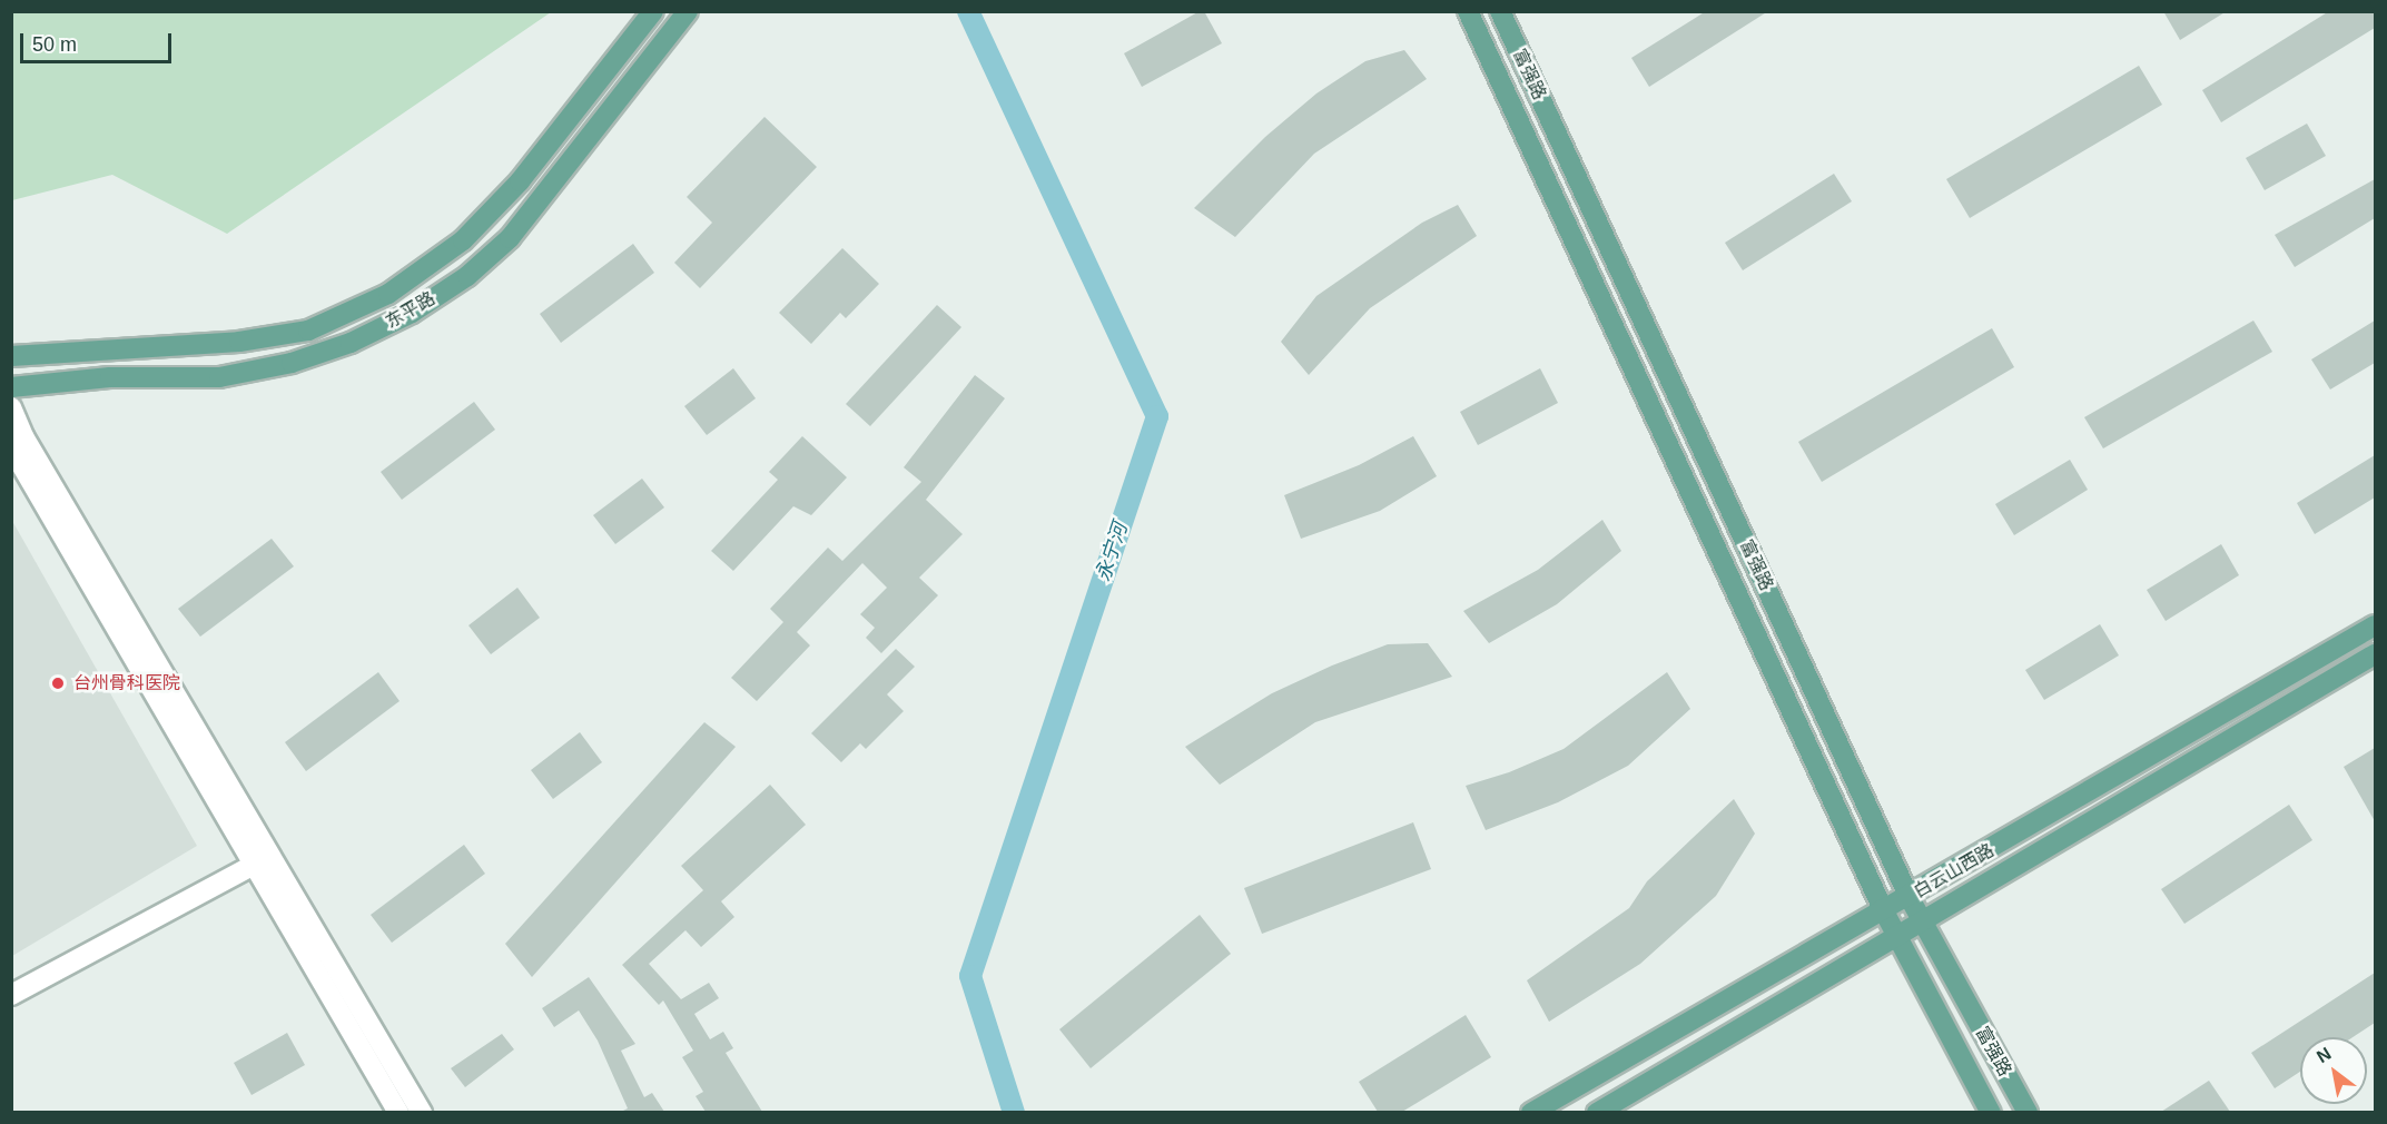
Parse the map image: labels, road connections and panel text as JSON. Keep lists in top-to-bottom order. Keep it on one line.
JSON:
{"streets":{"main road":["富强路","东平路","白云山西路"]},"crossings":[["富强路","白云山西路"]],"water":["永宁河"],"places":["台州骨科医院"],"scale_bar":"50 m","north":"top left"}
